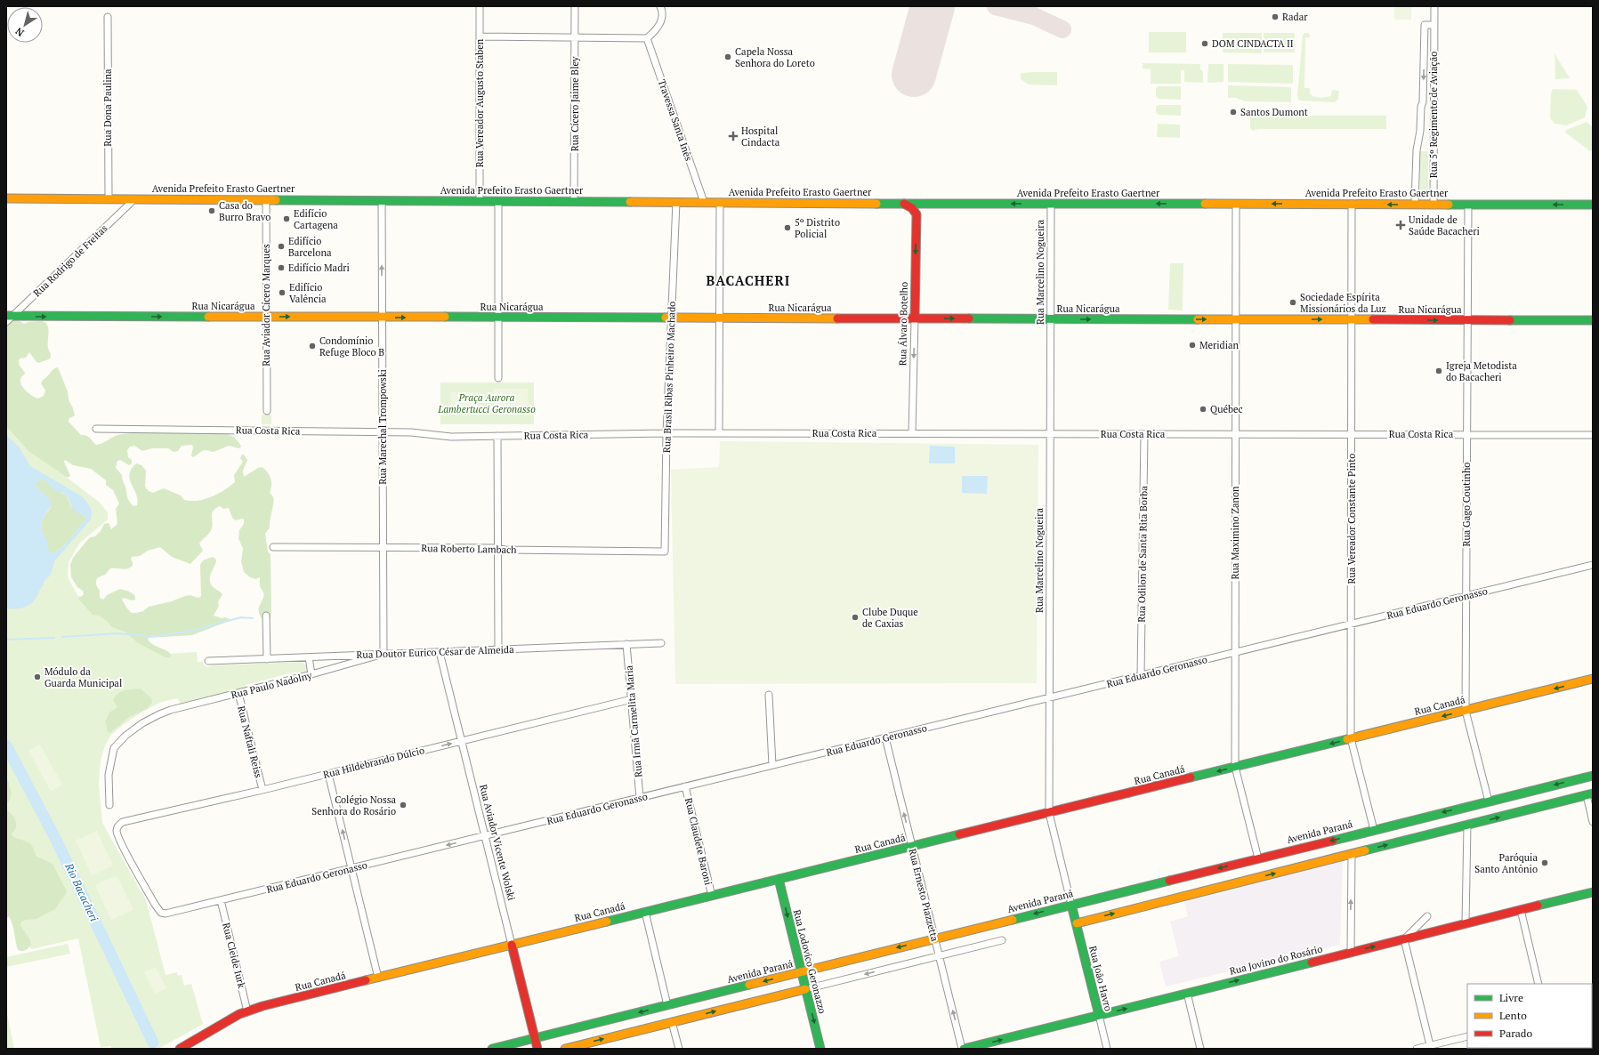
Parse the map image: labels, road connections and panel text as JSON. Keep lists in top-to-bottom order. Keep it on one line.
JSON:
{"streets":{"main road":["Avenida Prefeito Erasto Gaertner","Rua Marcelino Nogueira","Rua Nicarágua","Rua Álvaro Botelho","Rua Canadá","Avenida Paraná","Rua Aviador Vicente Wolski","Rua Jovino do Rosário","Rua Lodovico Geronazzo","Rua João Havro"],"street":["Rua Vereador Augusto Staben","Rua Cícero Jaime Bley","Rua Dona Paulina","Rua 5º Regimento de Aviação","Travessa Santa Inês","Rua Rodrigo de Freitas","Rua Aviador Cícero Marques","Rua Brasil Ribas Pinheiro Machado","Rua Marechal Trompowski","Rua Costa Rica","Rua Gago Coutinho","Rua Vereador Constante Pinto","Rua Maximino Zanon","Rua Roberto Lambach","Rua Odilon de Santa Rita Borba","Rua Eduardo Geronasso","Rua Doutor Eurico César de Almeida","Rua Paulo Nadolny","Rua Irmã Carmelita Maria","Rua Naftali Reiss","Rua Hildebrando Dúlcio","Rua Claudete Baroni","Rua Ernesto Piazzetta","Rua Cleide Iurk"]},"crossings":[["Rua Vereador Augusto Staben","Avenida Prefeito Erasto Gaertner"],["Rua Cícero Jaime Bley","Avenida Prefeito Erasto Gaertner"],["Rua Dona Paulina","Avenida Prefeito Erasto Gaertner"],["Rua 5º Regimento de Aviação","Avenida Prefeito Erasto Gaertner"],["Travessa Santa Inês","Avenida Prefeito Erasto Gaertner"],["Avenida Prefeito Erasto Gaertner","Rua Rodrigo de Freitas"],["Avenida Prefeito Erasto Gaertner","Rua Marcelino Nogueira"],["Avenida Prefeito Erasto Gaertner","Rua Aviador Cícero Marques"],["Avenida Prefeito Erasto Gaertner","Rua Brasil Ribas Pinheiro Machado"],["Avenida Prefeito Erasto Gaertner","Rua Marechal Trompowski"],["Avenida Prefeito Erasto Gaertner","Rua Gago Coutinho"],["Avenida Prefeito Erasto Gaertner","Rua Vereador Constante Pinto"],["Avenida Prefeito Erasto Gaertner","Rua Maximino Zanon"],["Rua Rodrigo de Freitas","Rua Nicarágua"],["Rua Marcelino Nogueira","Rua Nicarágua"],["Rua Marcelino Nogueira","Rua Costa Rica"],["Rua Marcelino Nogueira","Rua Eduardo Geronasso"],["Rua Marcelino Nogueira","Rua Canadá"],["Rua Marcelino Nogueira","Avenida Paraná"],["Rua Marcelino Nogueira","Rua João Havro"],["Rua Aviador Cícero Marques","Rua Nicarágua"],["Rua Nicarágua","Rua Álvaro Botelho"],["Rua Nicarágua","Rua Brasil Ribas Pinheiro Machado"],["Rua Nicarágua","Rua Marechal Trompowski"],["Rua Nicarágua","Rua Gago Coutinho"],["Rua Nicarágua","Rua Vereador Constante Pinto"],["Rua Nicarágua","Rua Maximino Zanon"],["Rua Álvaro Botelho","Rua Costa Rica"],["Rua Brasil Ribas Pinheiro Machado","Rua Costa Rica"],["Rua Brasil Ribas Pinheiro Machado","Rua Roberto Lambach"],["Rua Marechal Trompowski","Rua Costa Rica"],["Rua Marechal Trompowski","Rua Roberto Lambach"],["Rua Marechal Trompowski","Rua Doutor Eurico César de Almeida"],["Rua Marechal Trompowski","Rua Paulo Nadolny"],["Rua Costa Rica","Rua Gago Coutinho"],["Rua Costa Rica","Rua Vereador Constante Pinto"],["Rua Costa Rica","Rua Maximino Zanon"],["Rua Costa Rica","Rua Odilon de Santa Rita Borba"],["Rua Gago Coutinho","Rua Eduardo Geronasso"],["Rua Gago Coutinho","Rua Canadá"],["Rua Gago Coutinho","Avenida Paraná"],["Rua Vereador Constante Pinto","Rua Eduardo Geronasso"],["Rua Vereador Constante Pinto","Rua Canadá"],["Rua Vereador Constante Pinto","Avenida Paraná"],["Rua Maximino Zanon","Rua Eduardo Geronasso"],["Rua Maximino Zanon","Rua Canadá"],["Rua Maximino Zanon","Avenida Paraná"],["Rua Odilon de Santa Rita Borba","Rua Eduardo Geronasso"],["Rua Eduardo Geronasso","Rua Irmã Carmelita Maria"],["Rua Eduardo Geronasso","Rua Hildebrando Dúlcio"],["Rua Eduardo Geronasso","Rua Claudete Baroni"],["Rua Eduardo Geronasso","Rua Aviador Vicente Wolski"],["Rua Eduardo Geronasso","Rua Ernesto Piazzetta"],["Rua Eduardo Geronasso","Rua Cleide Iurk"],["Rua Doutor Eurico César de Almeida","Rua Paulo Nadolny"],["Rua Doutor Eurico César de Almeida","Rua Irmã Carmelita Maria"],["Rua Doutor Eurico César de Almeida","Rua Aviador Vicente Wolski"],["Rua Paulo Nadolny","Rua Naftali Reiss"],["Rua Canadá","Rua Claudete Baroni"],["Rua Canadá","Rua Aviador Vicente Wolski"],["Rua Canadá","Rua Ernesto Piazzetta"],["Rua Canadá","Rua Cleide Iurk"],["Rua Canadá","Rua Lodovico Geronazzo"],["Rua Irmã Carmelita Maria","Rua Hildebrando Dúlcio"],["Rua Naftali Reiss","Rua Hildebrando Dúlcio"],["Rua Hildebrando Dúlcio","Rua Aviador Vicente Wolski"],["Avenida Paraná","Rua Aviador Vicente Wolski"],["Avenida Paraná","Rua Ernesto Piazzetta"],["Avenida Paraná","Rua Lodovico Geronazzo"],["Rua Ernesto Piazzetta","Rua Jovino do Rosário"],["Rua Jovino do Rosário","Rua João Havro"]],"one_way":["Avenida Prefeito Erasto Gaertner","Rua Nicarágua","Rua Álvaro Botelho","Rua Canadá","Rua Ernesto Piazzetta","Rua Jovino do Rosário","Rua Lodovico Geronazzo"],"districts":["BACACHERI"],"water":["Rio Bacacheri"],"parks":["Praça Aurora Lambertucci Geronasso"],"places":{"other":["Radar","DOM CINDACTA II","Capela Nossa Senhora do Loreto","Santos Dumont","Casa do Burro Bravo","Edifício Cartagena","5º Distrito Policial","Edifício Barcelona","Edifício Madri","Edifício Valência","Sociedade Espírita Missionários da Luz","Meridian","Condomínio Refuge Bloco B","Igreja Metodista do Bacacheri","Québec","Clube Duque de Caxias","Módulo da Guarda Municipal","Colégio Nossa Senhora do Rosário","Paróquia Santo Antônio"],"health":["Hospital Cindacta","Unidade de Saúde Bacacheri"]},"legend":["Livre","Lento","Parado"],"north":"bottom left"}
